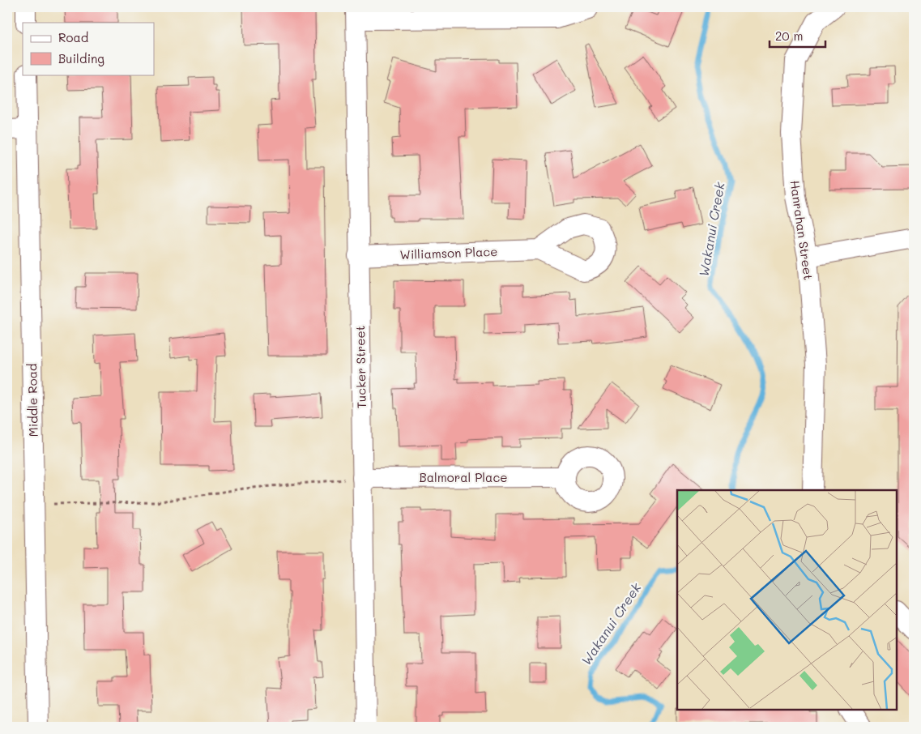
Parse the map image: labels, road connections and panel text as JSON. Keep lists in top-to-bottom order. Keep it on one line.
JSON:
{"streets":{"street":["Hanrahan Street","Williamson Place","Tucker Street","Middle Road","Balmoral Place"]},"crossings":[["Williamson Place","Tucker Street"],["Tucker Street","Balmoral Place"]],"water":["Wakanui Creek"],"legend":["Road","Building"],"scale_bar":"20 m"}
